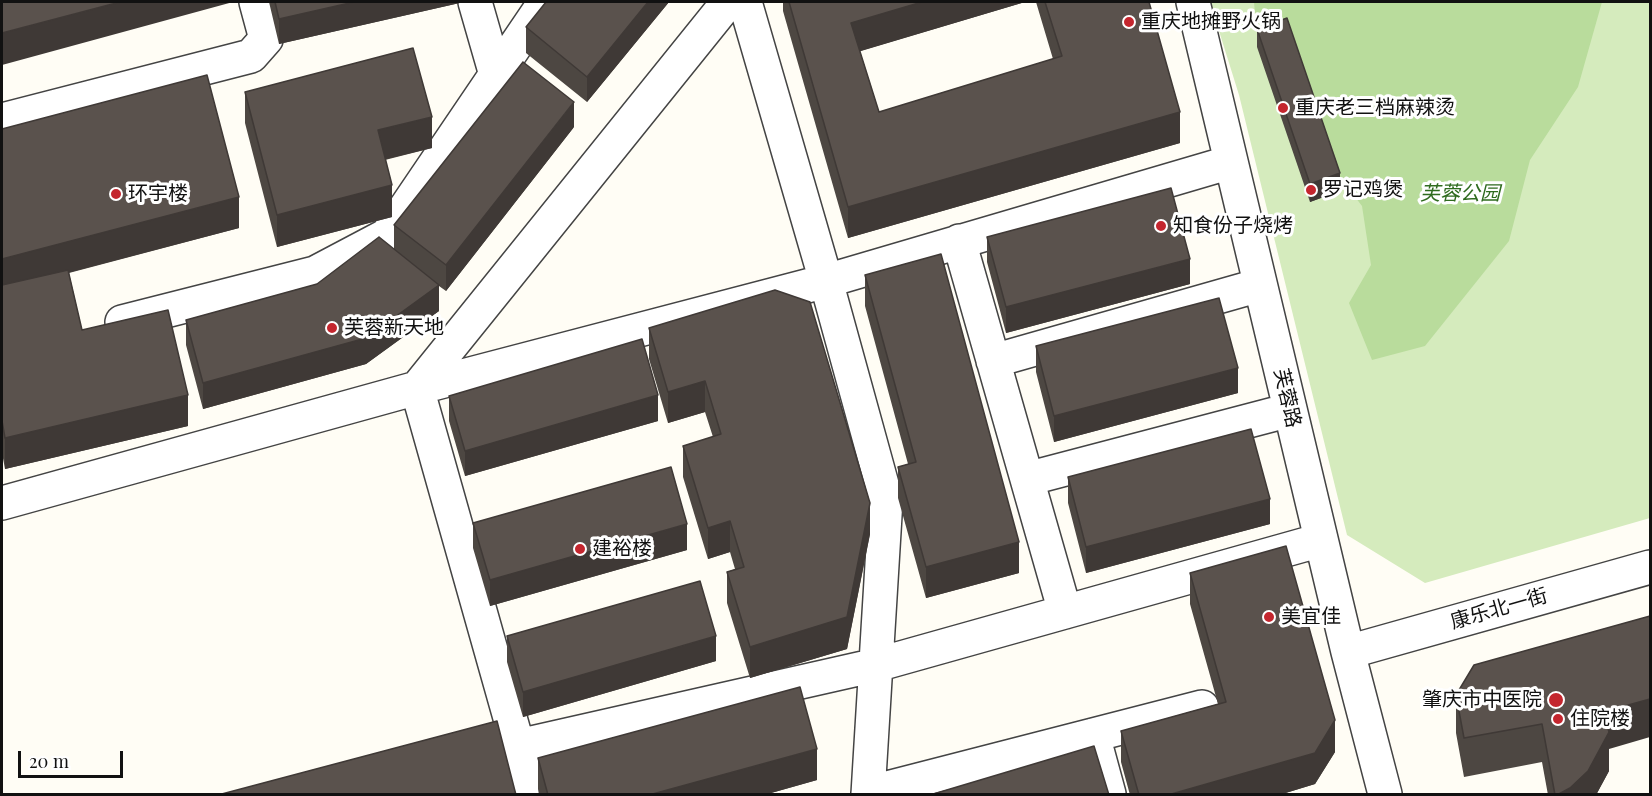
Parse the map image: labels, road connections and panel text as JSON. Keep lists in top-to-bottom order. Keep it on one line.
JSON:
{"streets":{"street":["芙蓉路","康乐北一街"]},"crossings":[["芙蓉路","康乐北一街"]],"parks":["芙蓉公园"],"places":["重庆地摊野火锅","重庆老三档麻辣烫","罗记鸡煲","环宇楼","知食份子烧烤","芙蓉新天地","建裕楼","美宜佳","肇庆市中医院","住院楼"],"scale_bar":"20 m"}
